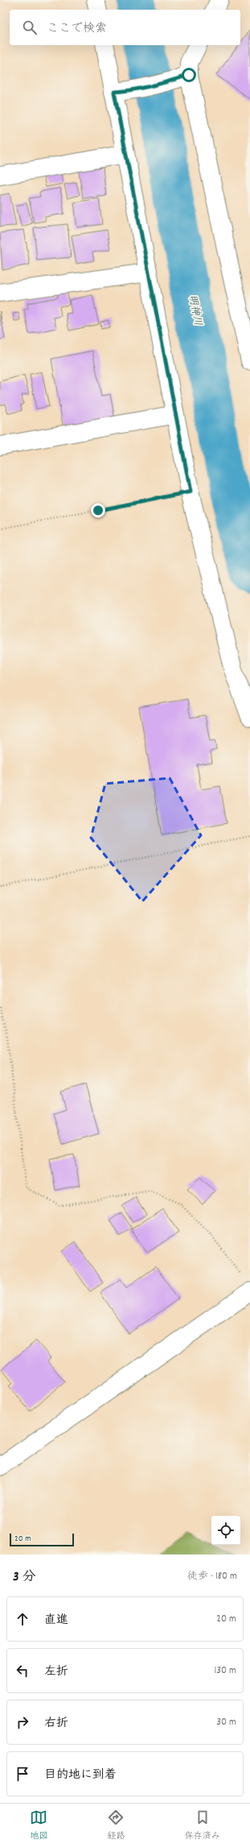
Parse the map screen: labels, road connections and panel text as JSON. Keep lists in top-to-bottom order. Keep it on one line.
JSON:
{"water":["明神川"],"scale_bar":"20 m","page":{"search":"ここで検索","scale":"20 m","heading":["3 分","徒歩 · 180 m"],"list":[["直進","20 m"],["左折","130 m"],["右折","30 m"],"目的地に到着"],"nav":["地図","経路","保存済み"]}}
